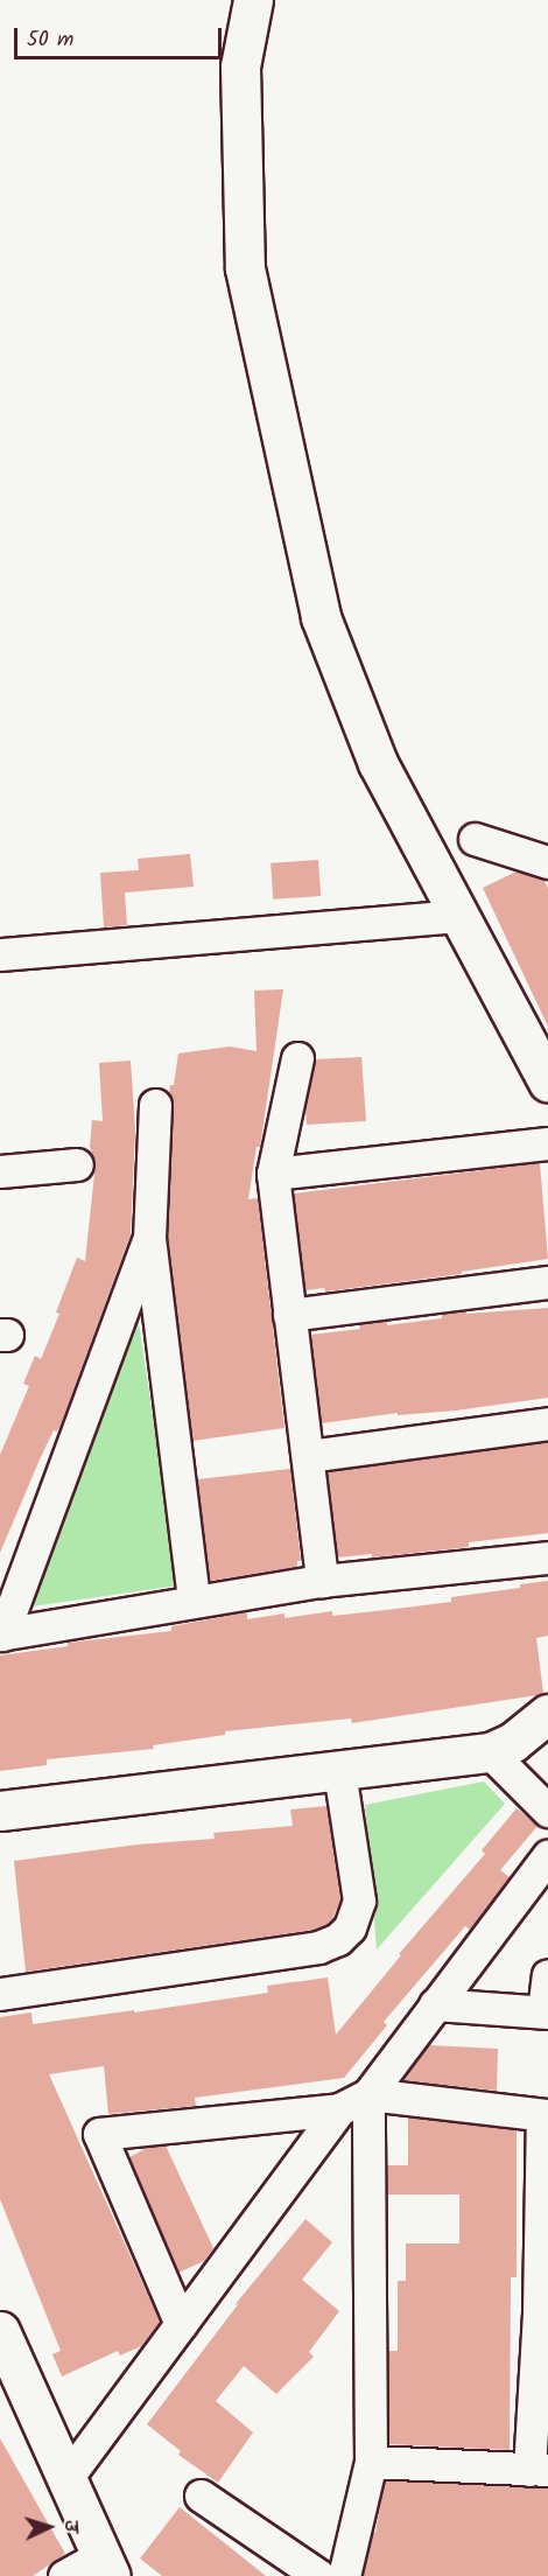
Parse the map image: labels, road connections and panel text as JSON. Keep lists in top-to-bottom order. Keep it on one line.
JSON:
{"scale_bar":"50 m","north":"right"}
